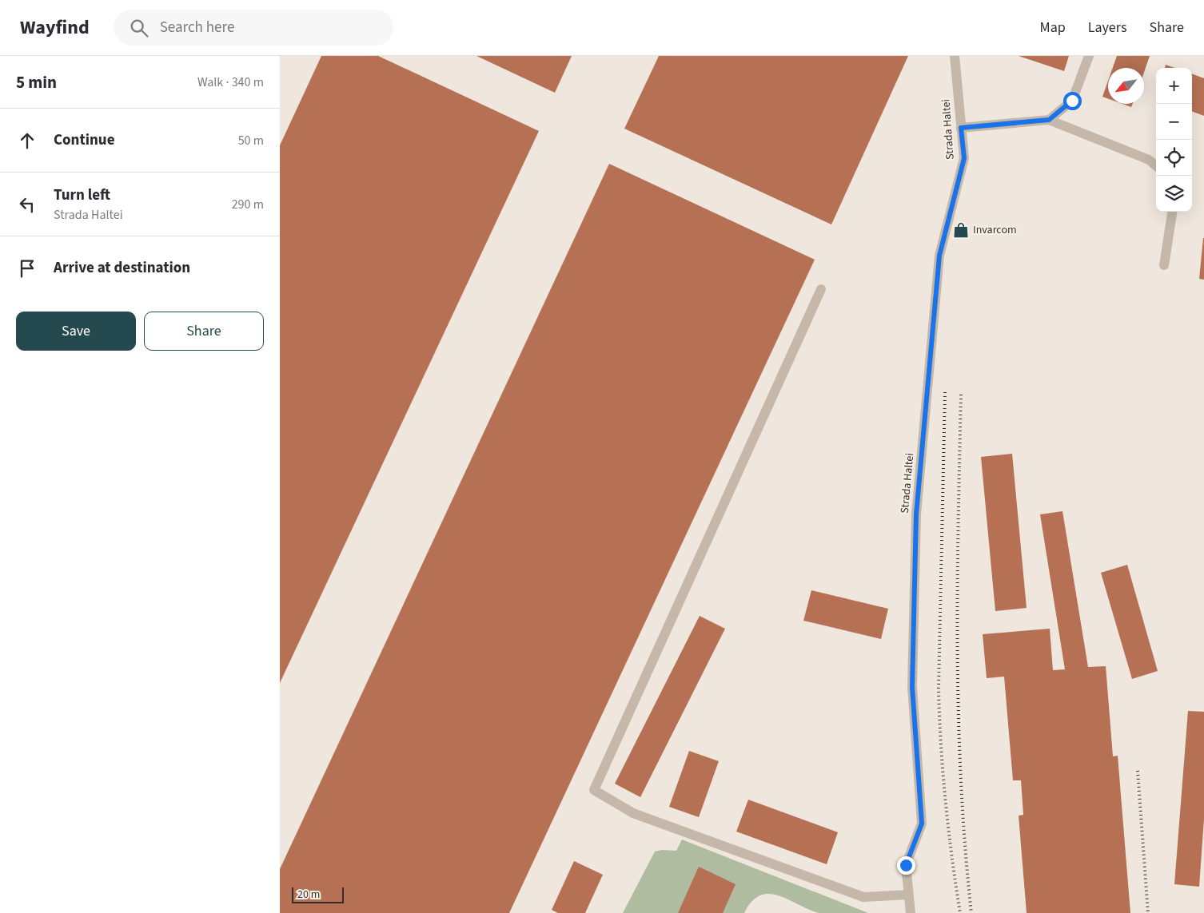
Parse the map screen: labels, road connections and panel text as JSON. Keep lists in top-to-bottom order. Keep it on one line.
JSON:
{"streets":{"street":["Strada Haltei"]},"places":{"shop":["Invarcom"]},"scale_bar":"20 m","north":"bottom left","page":{"header":"Wayfind","search":"Search here","nav":["Map","Layers","Share"],"heading":["5 min","Walk · 340 m"],"map_buttons":["+","−"],"list":[["Continue","50 m"],["Turn left","Strada Haltei","290 m"],"Arrive at destination"],"buttons":["Save","Share"],"scale":"20 m"}}
